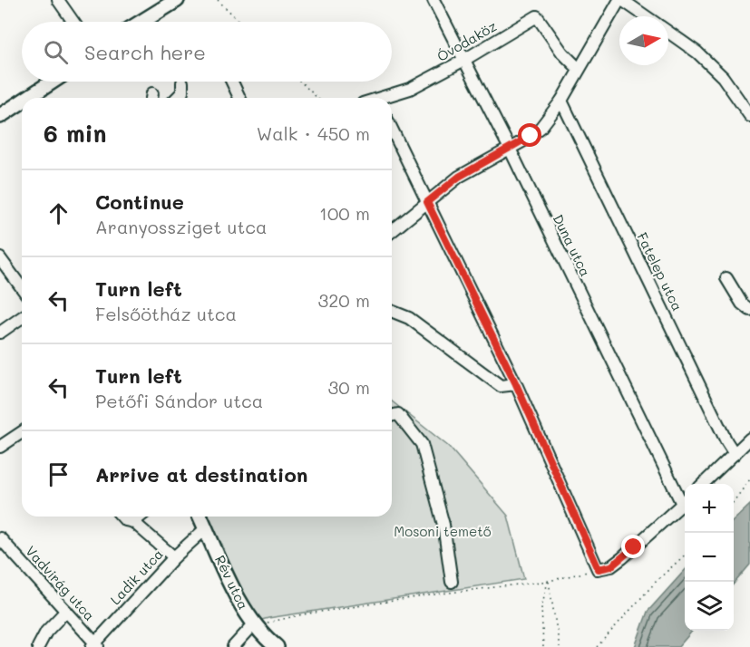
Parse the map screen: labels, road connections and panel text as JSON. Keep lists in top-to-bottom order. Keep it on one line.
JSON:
{"streets":{"main road":["Rév utca"],"street":["Óvodaköz","Duna utca","Fatelep utca","Ladik utca","Vadvirág utca"]},"crossings":[["Óvodaköz","Duna utca"],["Ladik utca","Rév utca"],["Ladik utca","Vadvirág utca"]],"parks":["Mosoni temető"],"north":"right","page":{"search":"Search here","heading":["6 min","Walk · 450 m"],"list":[["Continue","Aranyossziget utca","100 m"],["Turn left","Felsőötház utca","320 m"],["Turn left","Petőfi Sándor utca","30 m"],"Arrive at destination"],"map_buttons":["+","−"]}}
